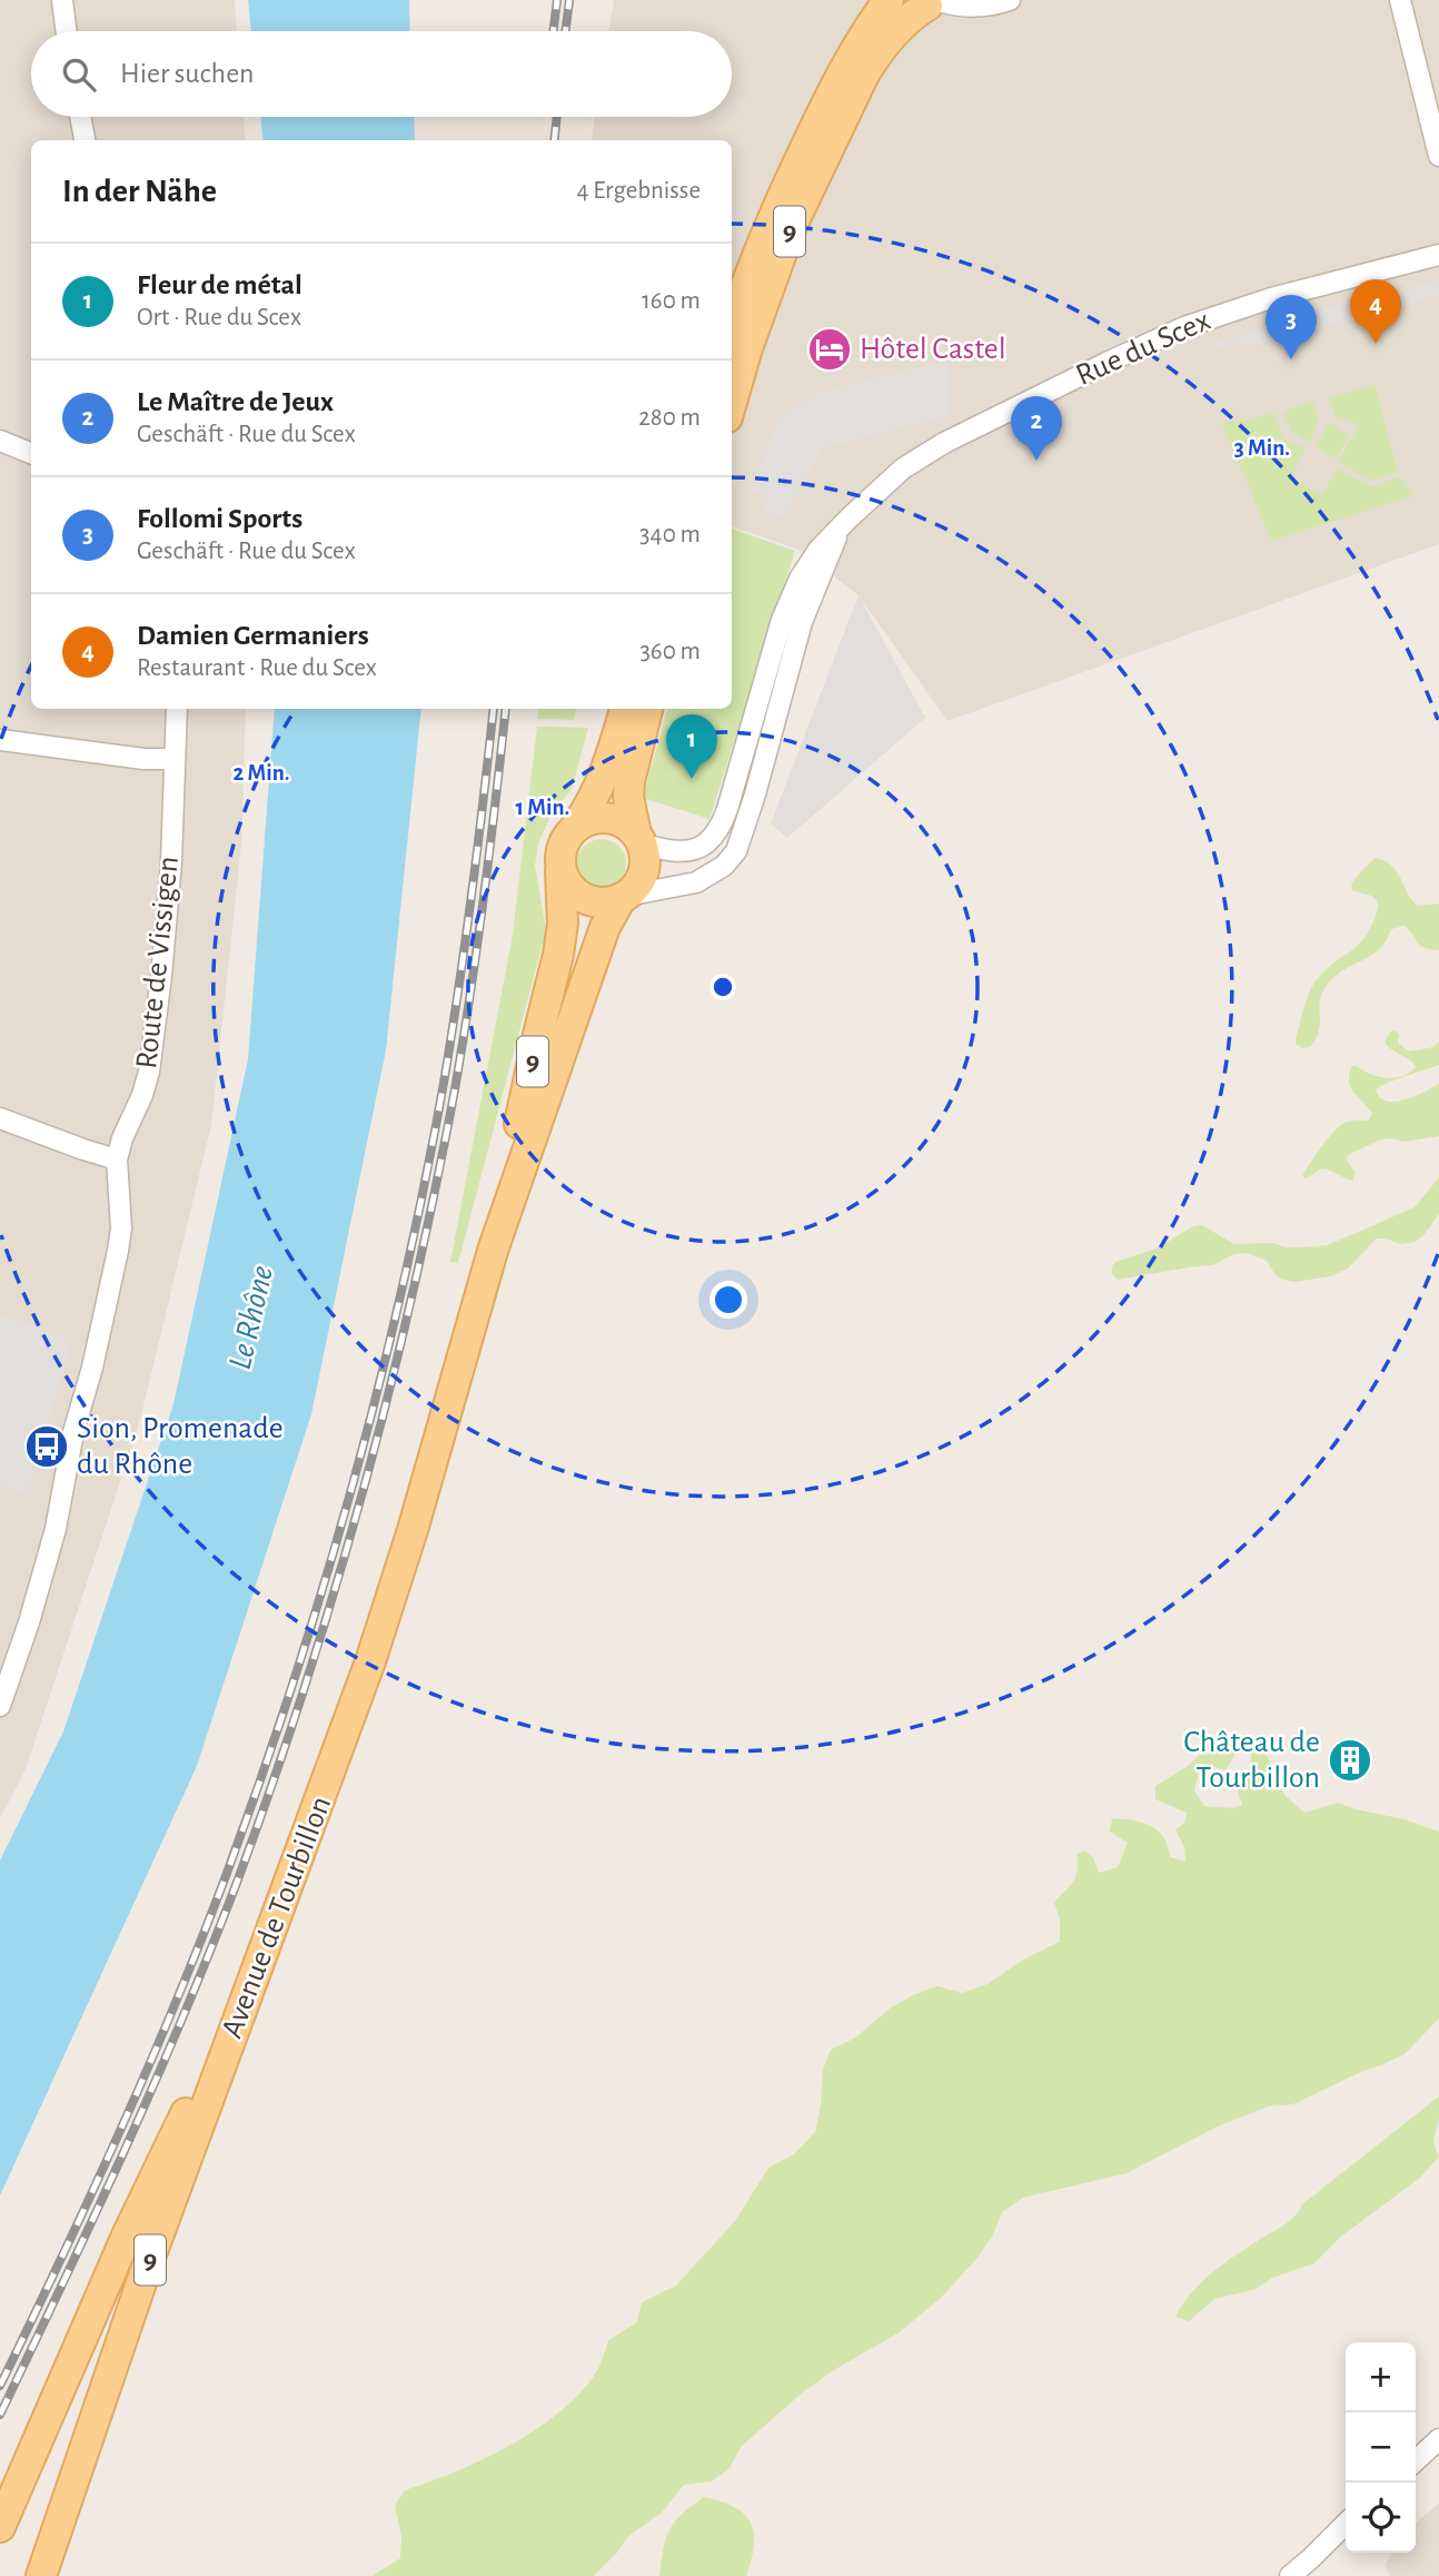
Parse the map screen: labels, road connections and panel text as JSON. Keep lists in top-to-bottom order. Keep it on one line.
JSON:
{"streets":{"main road":["9","Avenue de Tourbillon"],"street":["Rue du Scex","Route de Vissigen"]},"crossings":[["Rue du Scex","Avenue de Tourbillon"]],"water":["Le Rhône"],"places":{"hotel":["Hôtel Castel"],"bus stop":["Sion, Promenade du Rhône"],"building":["Château de Tourbillon"]},"page":{"search":"Hier suchen","heading":["In der Nähe","4 Ergebnisse"],"list":[{"mark":"1","name":"Fleur de métal","note":"Ort · Rue du Scex","value":"160 m"},{"mark":"2","name":"Le Maître de Jeux","note":"Geschäft · Rue du Scex","value":"280 m"},{"mark":"3","name":"Follomi Sports","note":"Geschäft · Rue du Scex","value":"340 m"},{"mark":"4","name":"Damien Germaniers","note":"Restaurant · Rue du Scex","value":"360 m"}],"pins":["4","3","2","1"],"map_buttons":["+","−"]},"rings":["3 Min.","2 Min.","1 Min."]}
